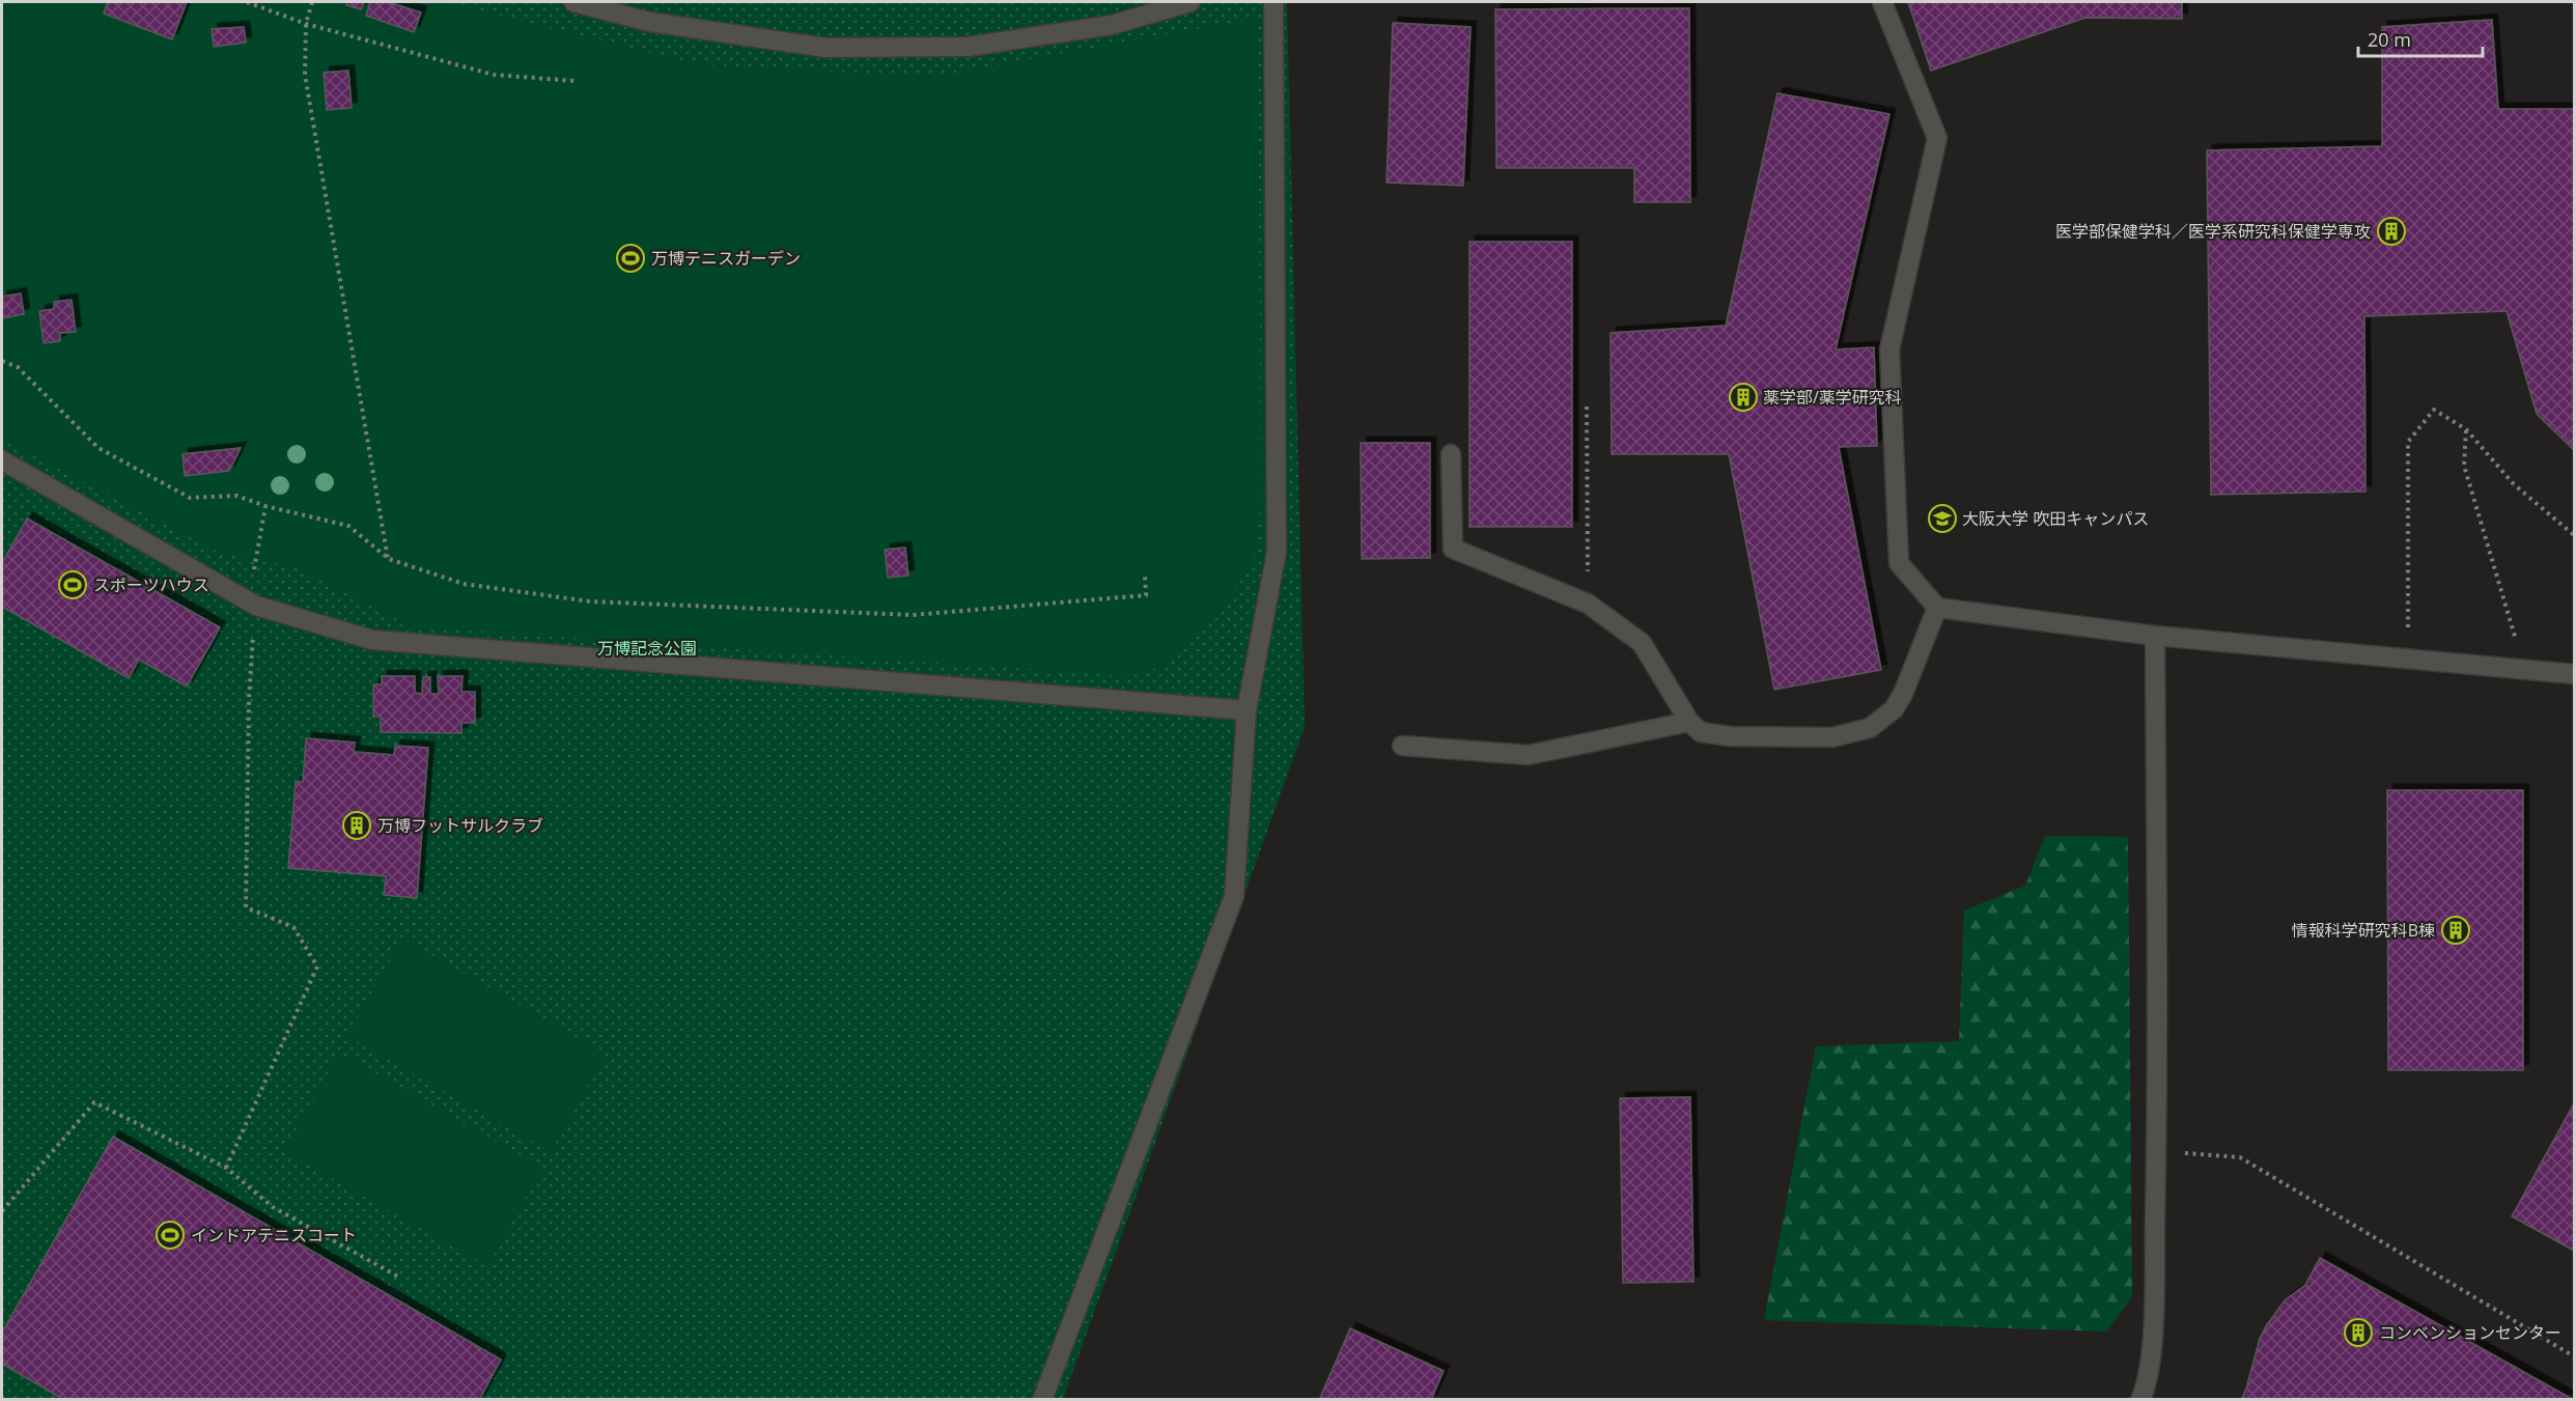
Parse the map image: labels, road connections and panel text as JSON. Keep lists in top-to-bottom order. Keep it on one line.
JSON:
{"parks":["万博記念公園"],"places":{"building":["医学部保健学科／医学系研究科保健学専攻","薬学部/薬学研究科","万博フットサルクラブ","情報科学研究科B棟","コンベンションセンター"],"sports":["万博テニスガーデン","スポーツハウス","インドアテニスコート"],"school or university":["大阪大学 吹田キャンパス"]},"scale_bar":"20 m"}
